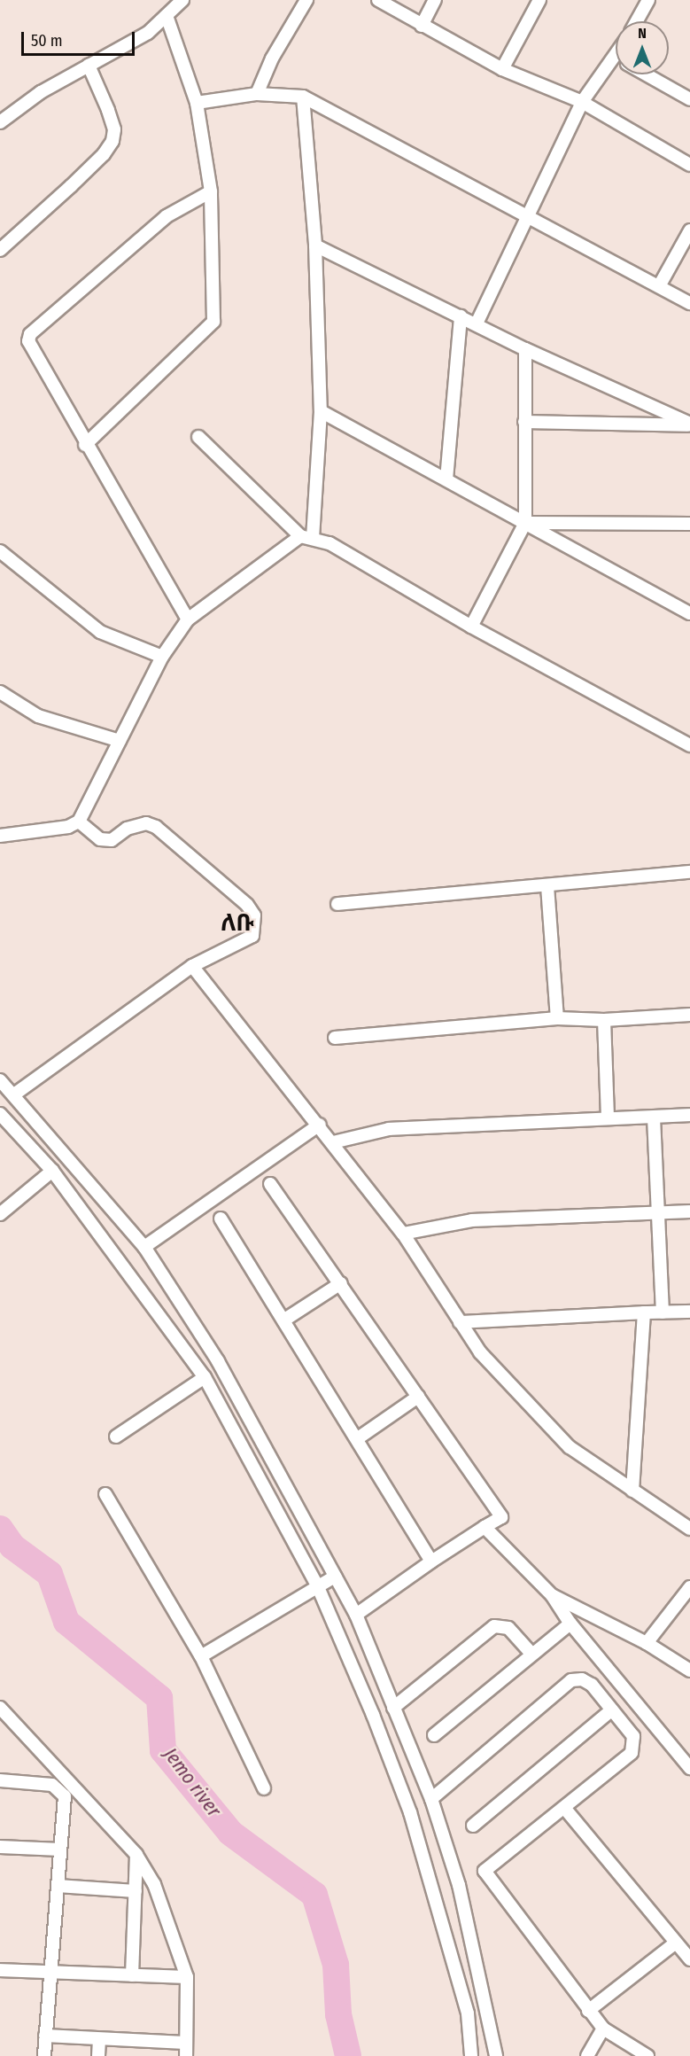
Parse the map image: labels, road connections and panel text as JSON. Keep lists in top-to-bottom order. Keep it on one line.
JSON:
{"districts":["ለቡ"],"water":["Jemo river"],"scale_bar":"50 m","north":"top"}
